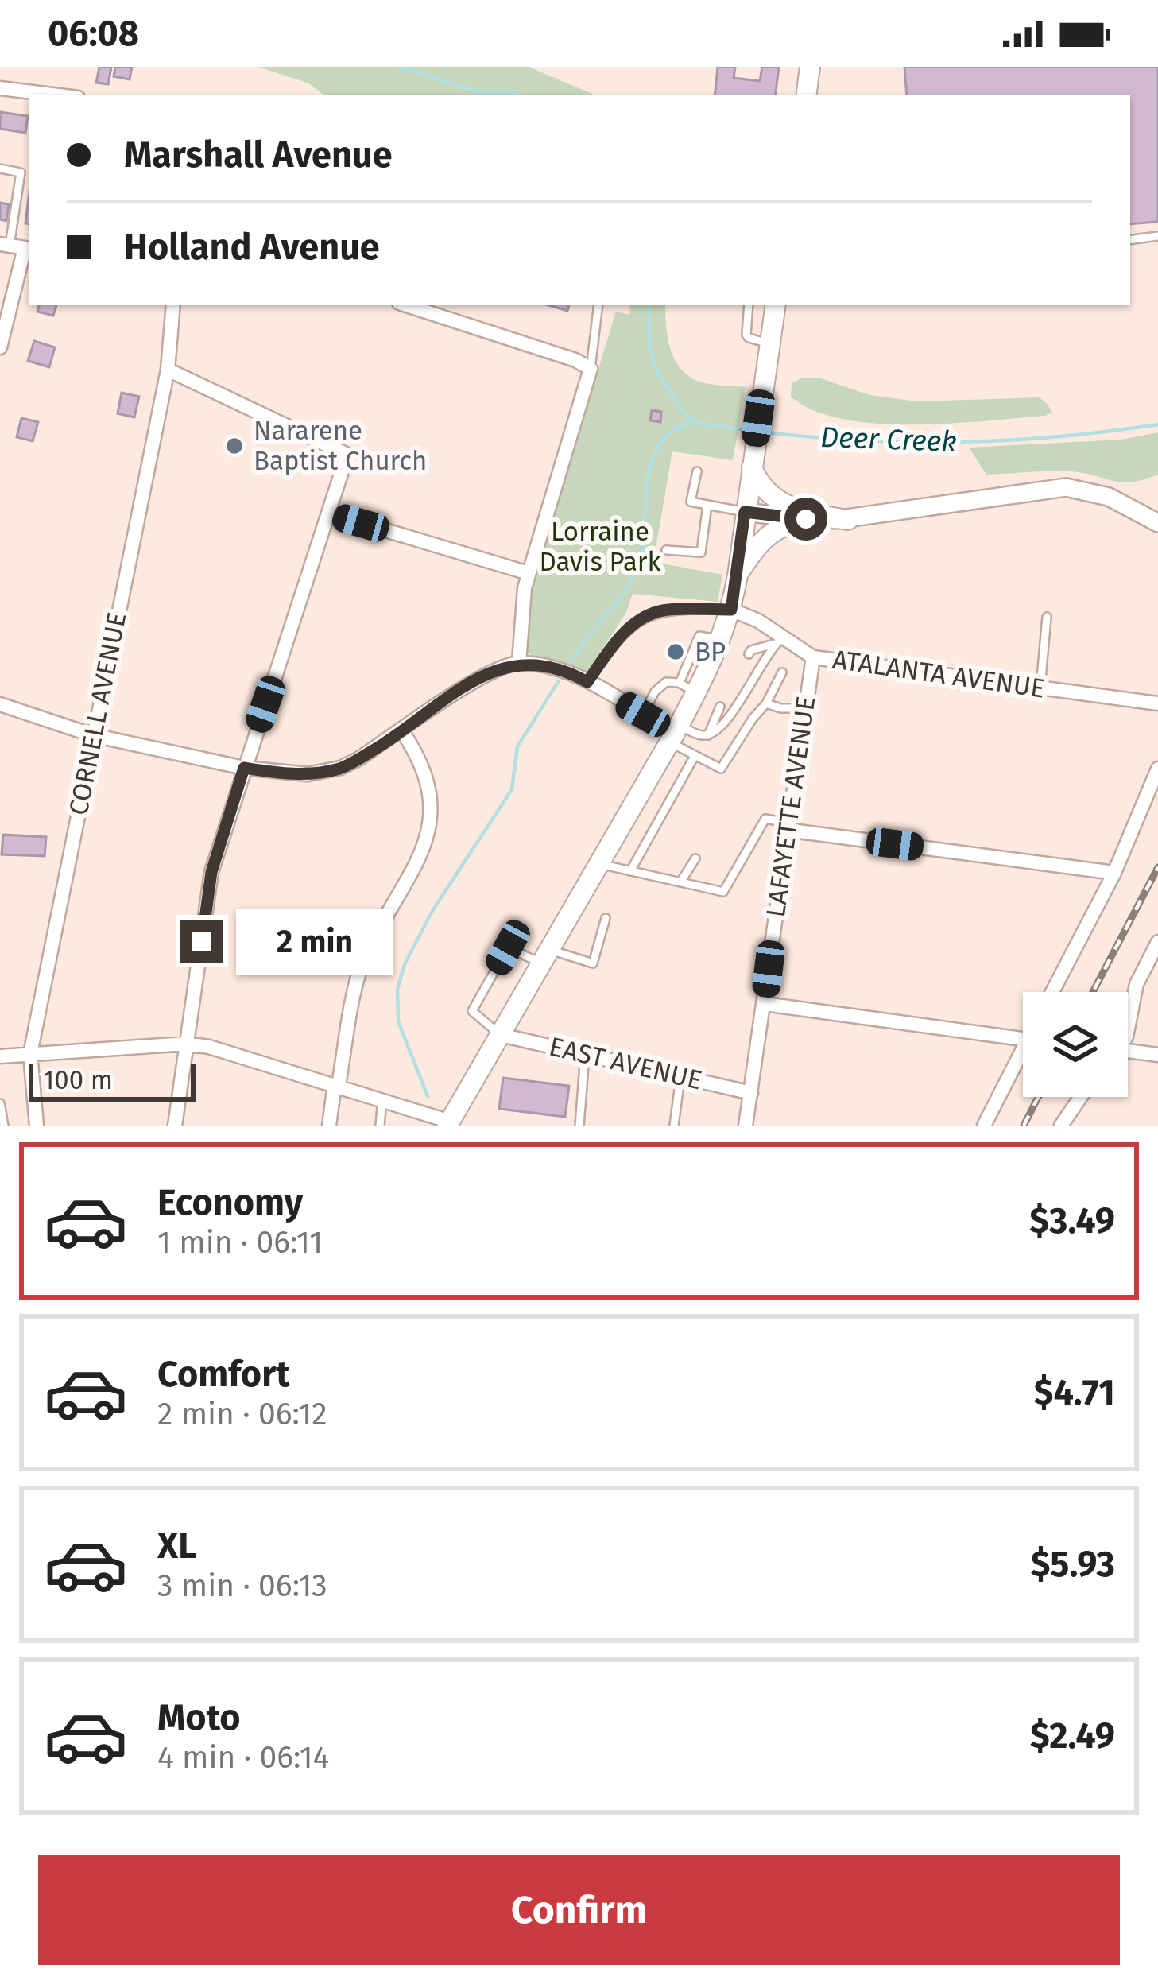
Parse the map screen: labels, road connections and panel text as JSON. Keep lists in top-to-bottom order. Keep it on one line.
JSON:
{"streets":{"street":["ATALANTA AVENUE","CORNELL AVENUE","LAFAYETTE AVENUE","EAST AVENUE"]},"crossings":[["ATALANTA AVENUE","LAFAYETTE AVENUE"],["LAFAYETTE AVENUE","EAST AVENUE"]],"water":["Deer Creek"],"parks":["Lorraine Davis Park"],"places":["Nararene Baptist Church","BP"],"scale_bar":"100 m","page":{"status":"06:08","banner":["Marshall Avenue","Holland Avenue"],"bubble":"2 min","scale":"100 m","list":[{"name":"Economy","note":"1 min · 06:11","value":"$3.49"},{"name":"Comfort","note":"2 min · 06:12","value":"$4.71"},{"name":"XL","note":"3 min · 06:13","value":"$5.93"},{"name":"Moto","note":"4 min · 06:14","value":"$2.49"}],"buttons":"Confirm"}}
